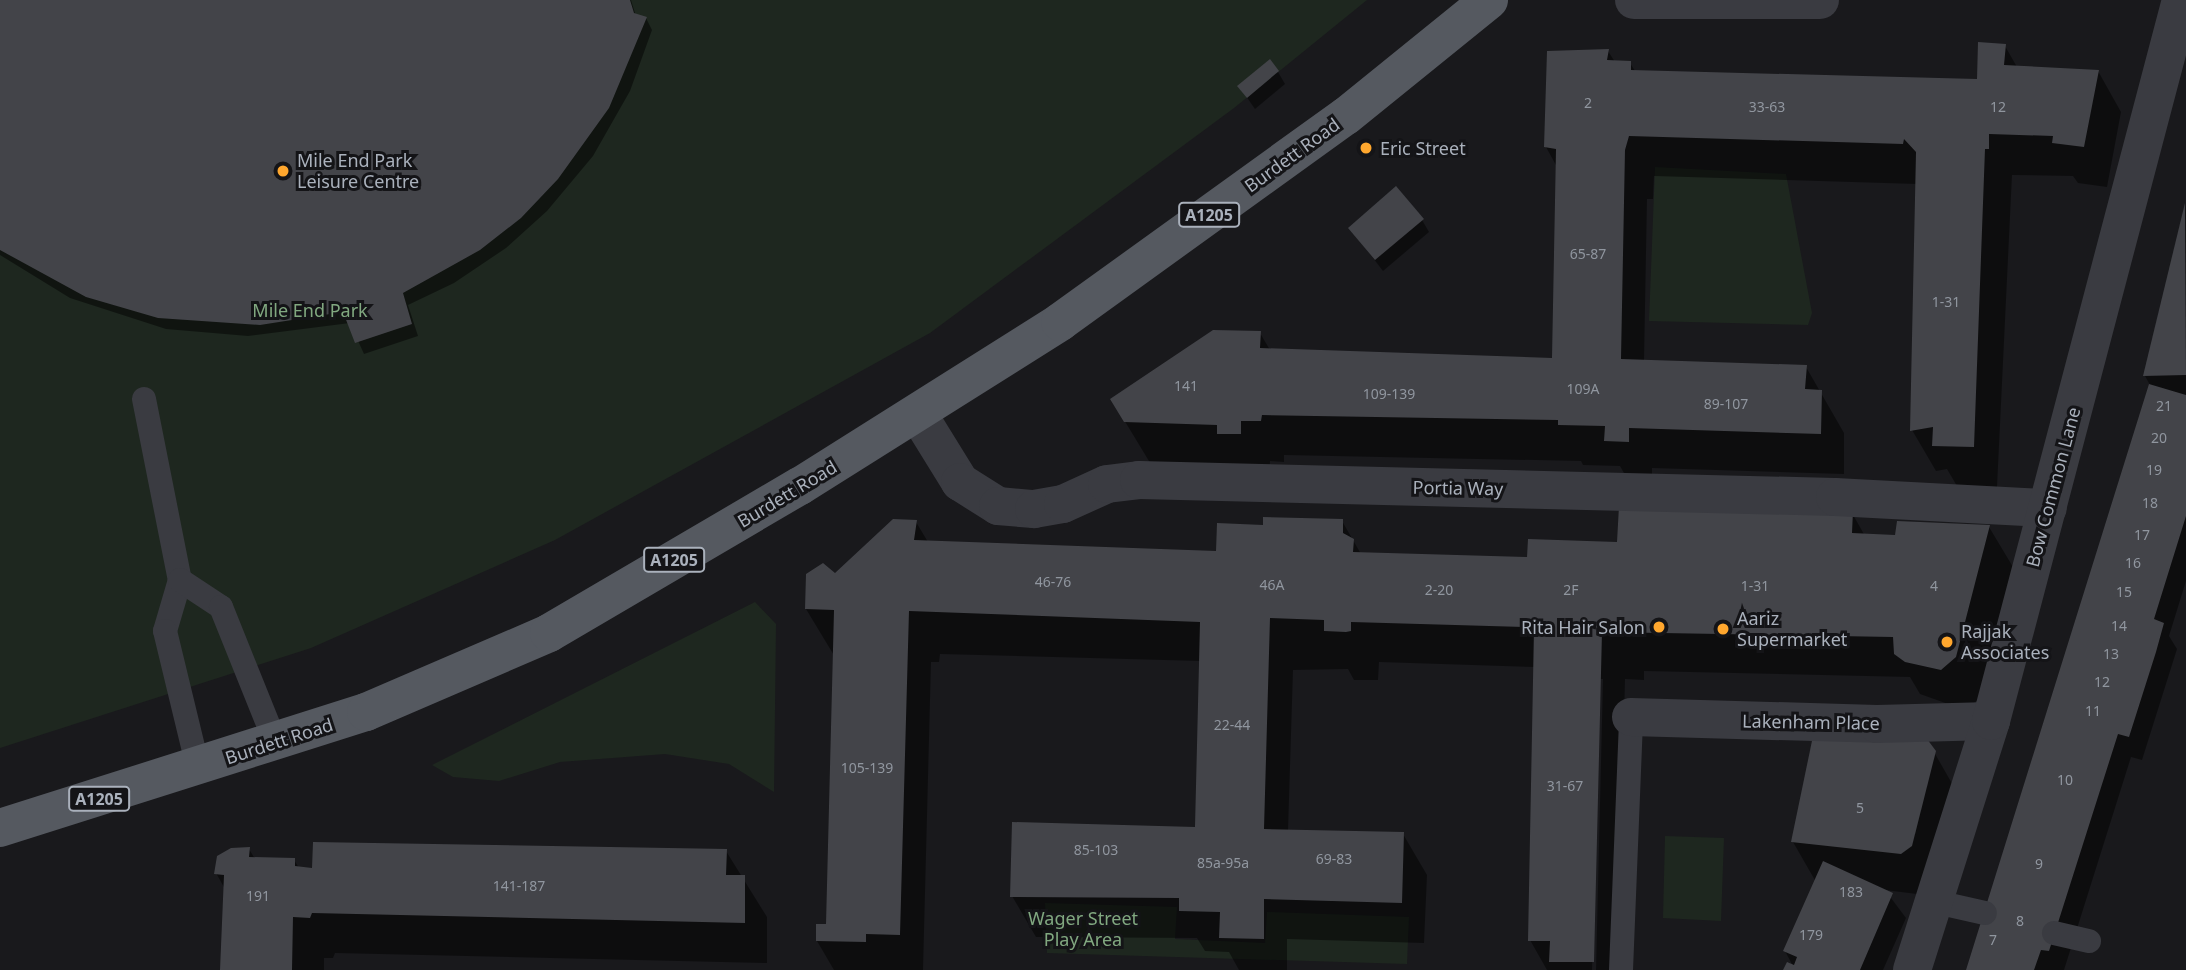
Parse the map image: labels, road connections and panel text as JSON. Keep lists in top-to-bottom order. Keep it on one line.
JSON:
{"streets":{"main road":["Burdett Road","A1205"],"street":["Bow Common Lane","Portia Way","Lakenham Place"]},"crossings":[["Burdett Road","Portia Way"],["Bow Common Lane","Portia Way"],["Bow Common Lane","Lakenham Place"]],"parks":["Mile End Park","Wager Street Play Area"],"places":["Eric Street","Mile End Park Leisure Centre","Rita Hair Salon","Aariz Supermarket","Rajjak Associates"],"house_numbers":["2","33-63","12","65-87","1-31","141","109A","109-139","89-107","21","20","19","18","17","16","46-76","46A","1-31","4","2-20","2F","15","14","13","12","11","22-44","105-139","10","31-67","5","85-103","69-83","85a-95a","9","141-187","183","191","8","179","7"]}
